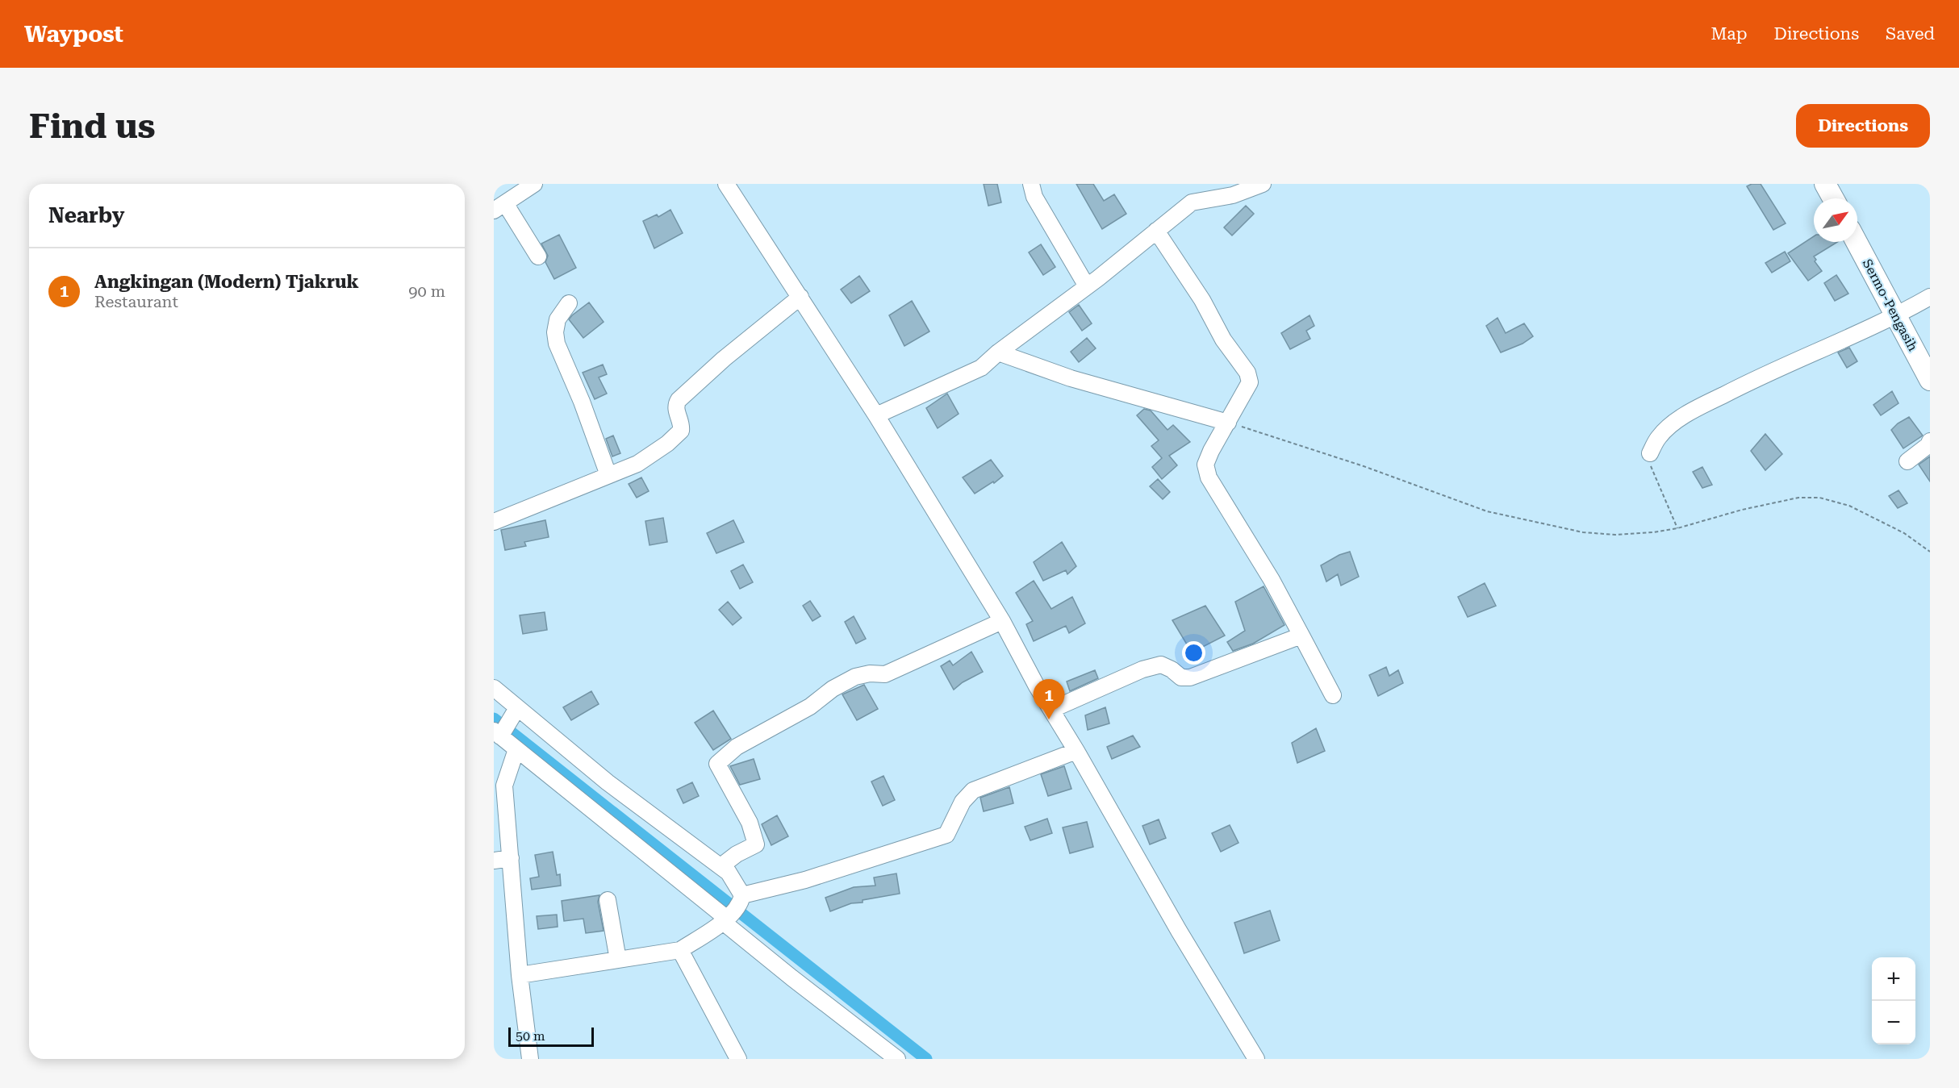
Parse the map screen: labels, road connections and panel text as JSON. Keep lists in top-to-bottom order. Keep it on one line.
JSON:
{"streets":{"main road":["Sermo-Pengasih"]},"scale_bar":"50 m","north":"top right","page":{"header":"Waypost","nav":["Map","Directions","Saved"],"buttons":"Directions","title":"Find us","heading":"Nearby","list":[{"mark":"1","name":"Angkingan (Modern) Tjakruk","note":"Restaurant","value":"90 m"}],"pins":"1","map_buttons":["+","−"],"scale":"50 m"}}
